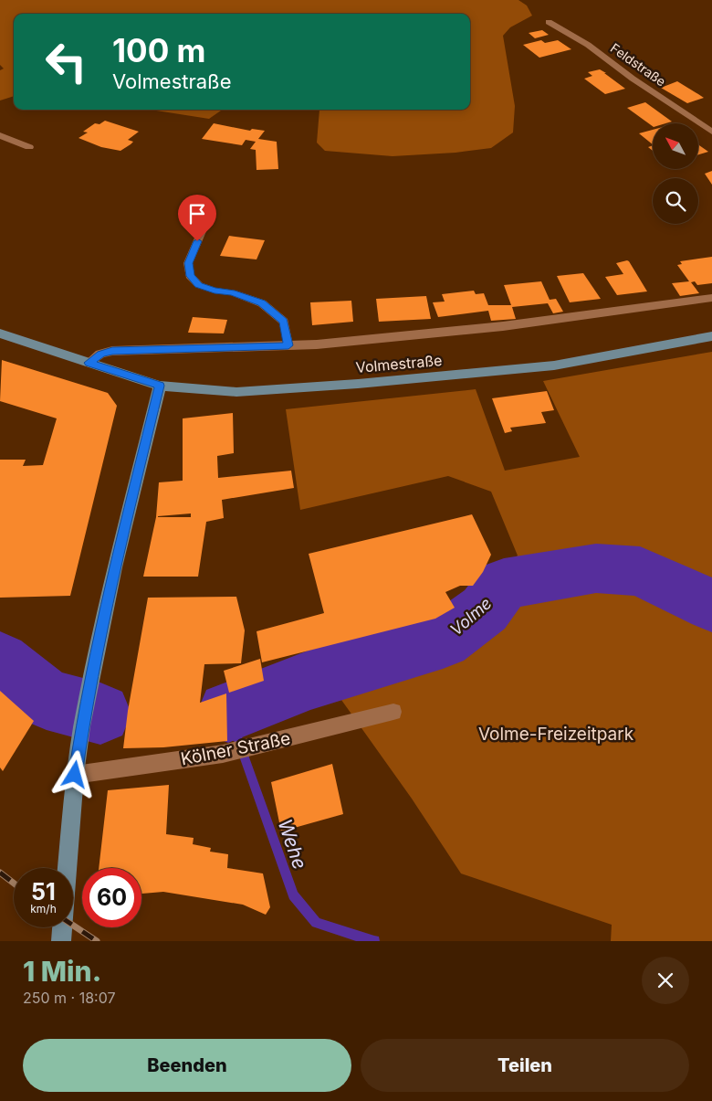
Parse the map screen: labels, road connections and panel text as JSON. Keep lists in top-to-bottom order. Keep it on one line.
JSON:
{"streets":{"main road":["Volmestraße"],"street":["Feldstraße","Kölner Straße"]},"water":["Volme","Wehe"],"parks":["Volme-Freizeitpark"],"north":"top left","page":{"turn":["100 m","Volmestraße"],"speed":"51 km/h","limit":"60","heading":["1 Min.","250 m · 18:07"],"buttons":["Beenden","Teilen"]}}
